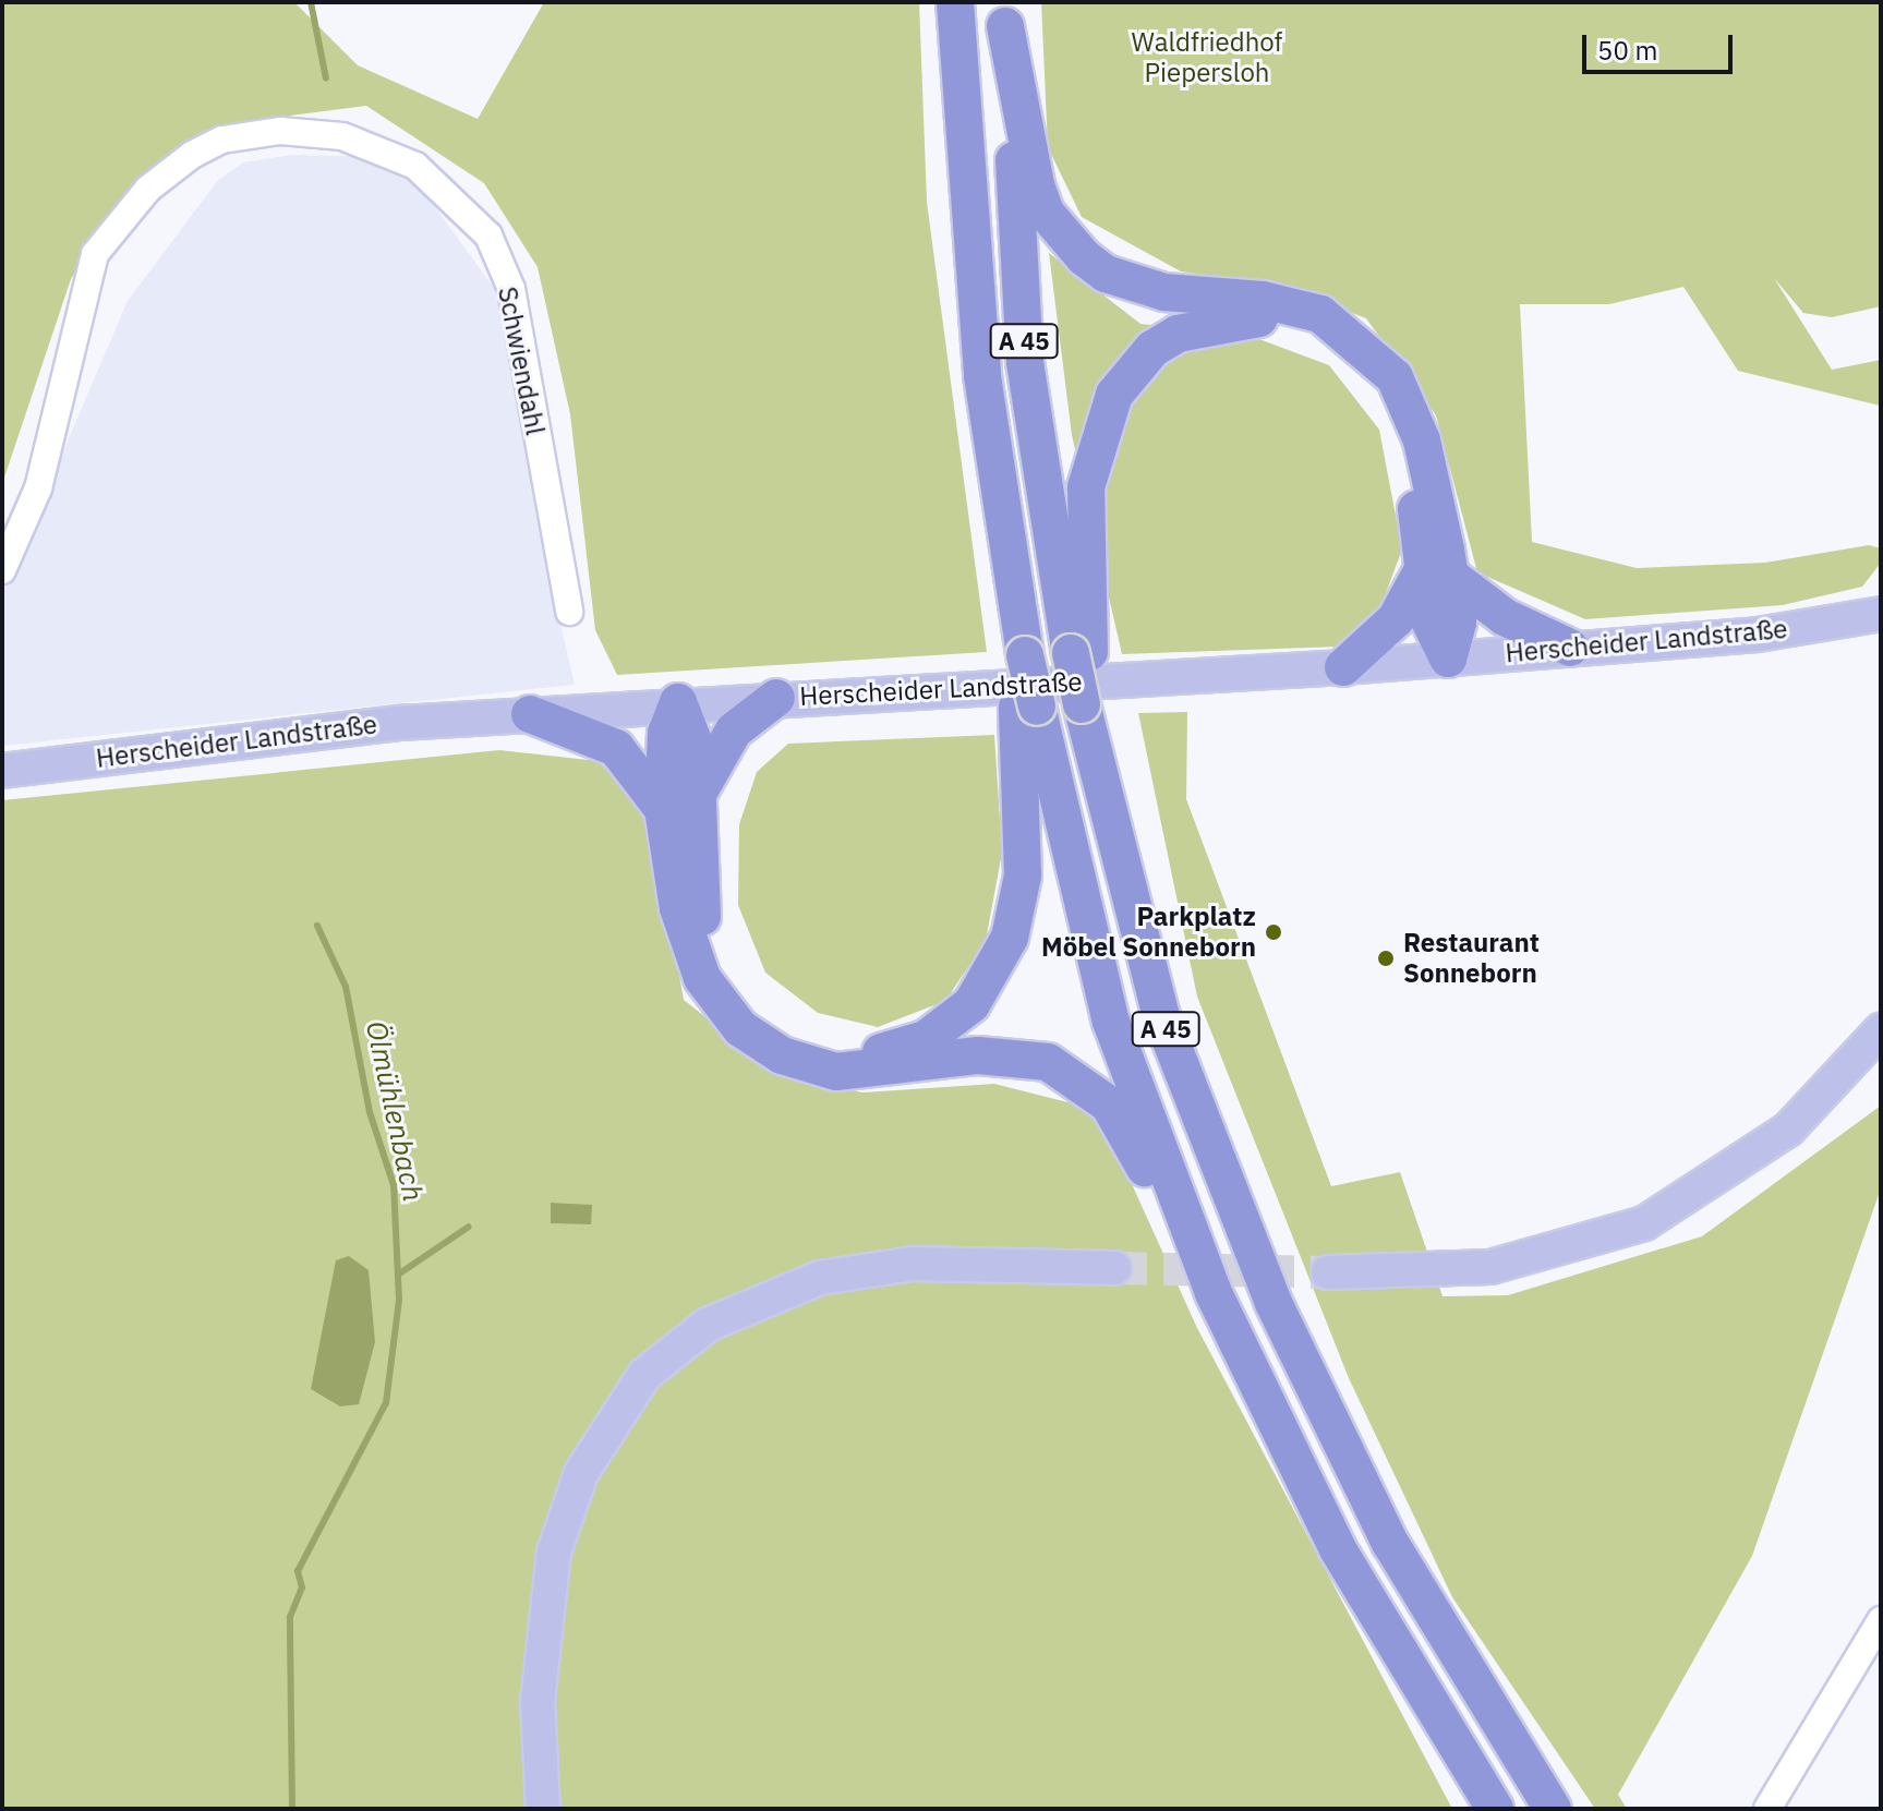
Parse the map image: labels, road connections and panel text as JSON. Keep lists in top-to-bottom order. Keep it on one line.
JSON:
{"streets":{"highway":["A 45"],"main road":["Herscheider Landstraße"],"street":["Schwiendahl"]},"water":["Ölmühlenbach"],"parks":["Waldfriedhof Piepersloh"],"places":["Parkplatz Möbel Sonneborn","Restaurant Sonneborn"],"scale_bar":"50 m"}
